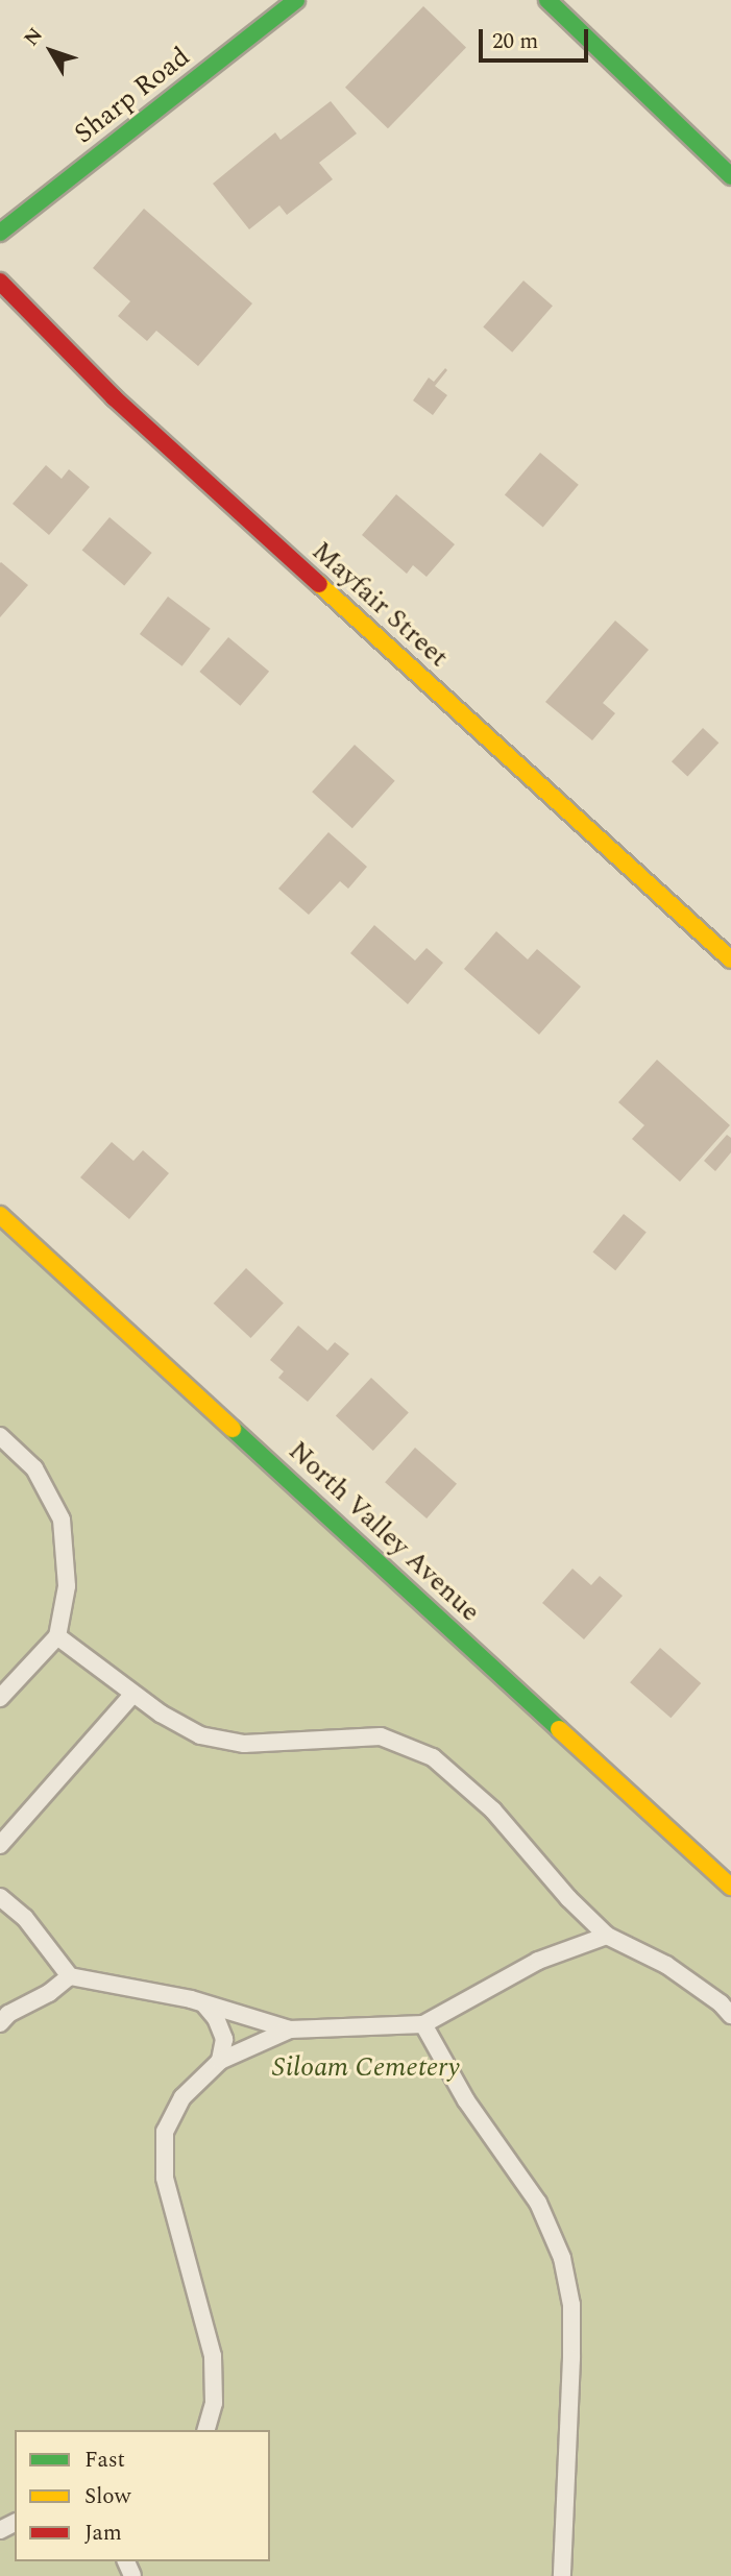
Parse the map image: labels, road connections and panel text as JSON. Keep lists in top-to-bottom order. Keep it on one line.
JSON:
{"streets":{"street":["Sharp Road","Mayfair Street","North Valley Avenue"]},"parks":["Siloam Cemetery"],"legend":["Fast","Slow","Jam"],"scale_bar":"20 m","north":"top left"}
